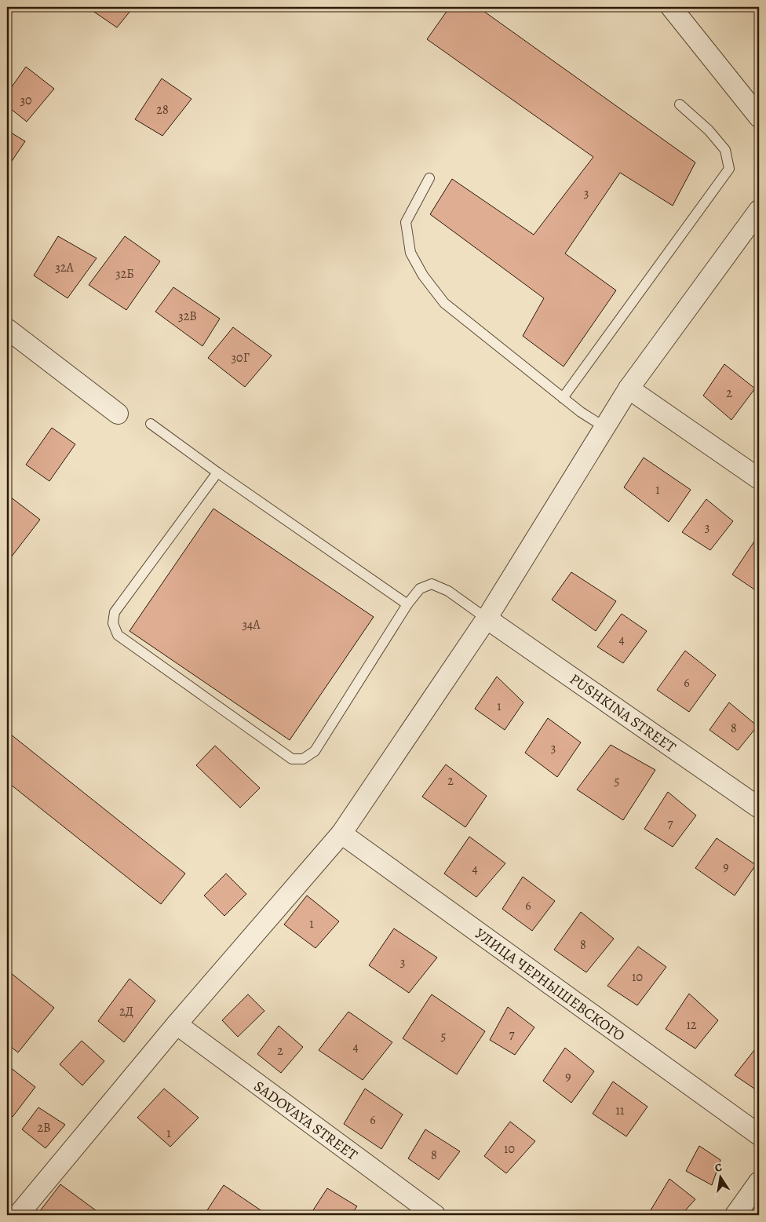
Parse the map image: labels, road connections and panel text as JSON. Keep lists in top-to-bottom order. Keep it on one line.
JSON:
{"streets":{"street":["PUSHKINA STREET","УЛИЦА ЧЕРНЫШЕВСКОГО","SADOVAYA STREET"]},"house_numbers":["30","28","3","32А","32Б","32В","30Г","2","1","3","34А","4","6","1","8","3","2","5","7","9","4","6","1","8","3","10","2Д","12","7","5","4","2","9","11","6","2В","1","10","8"],"north":"top"}
